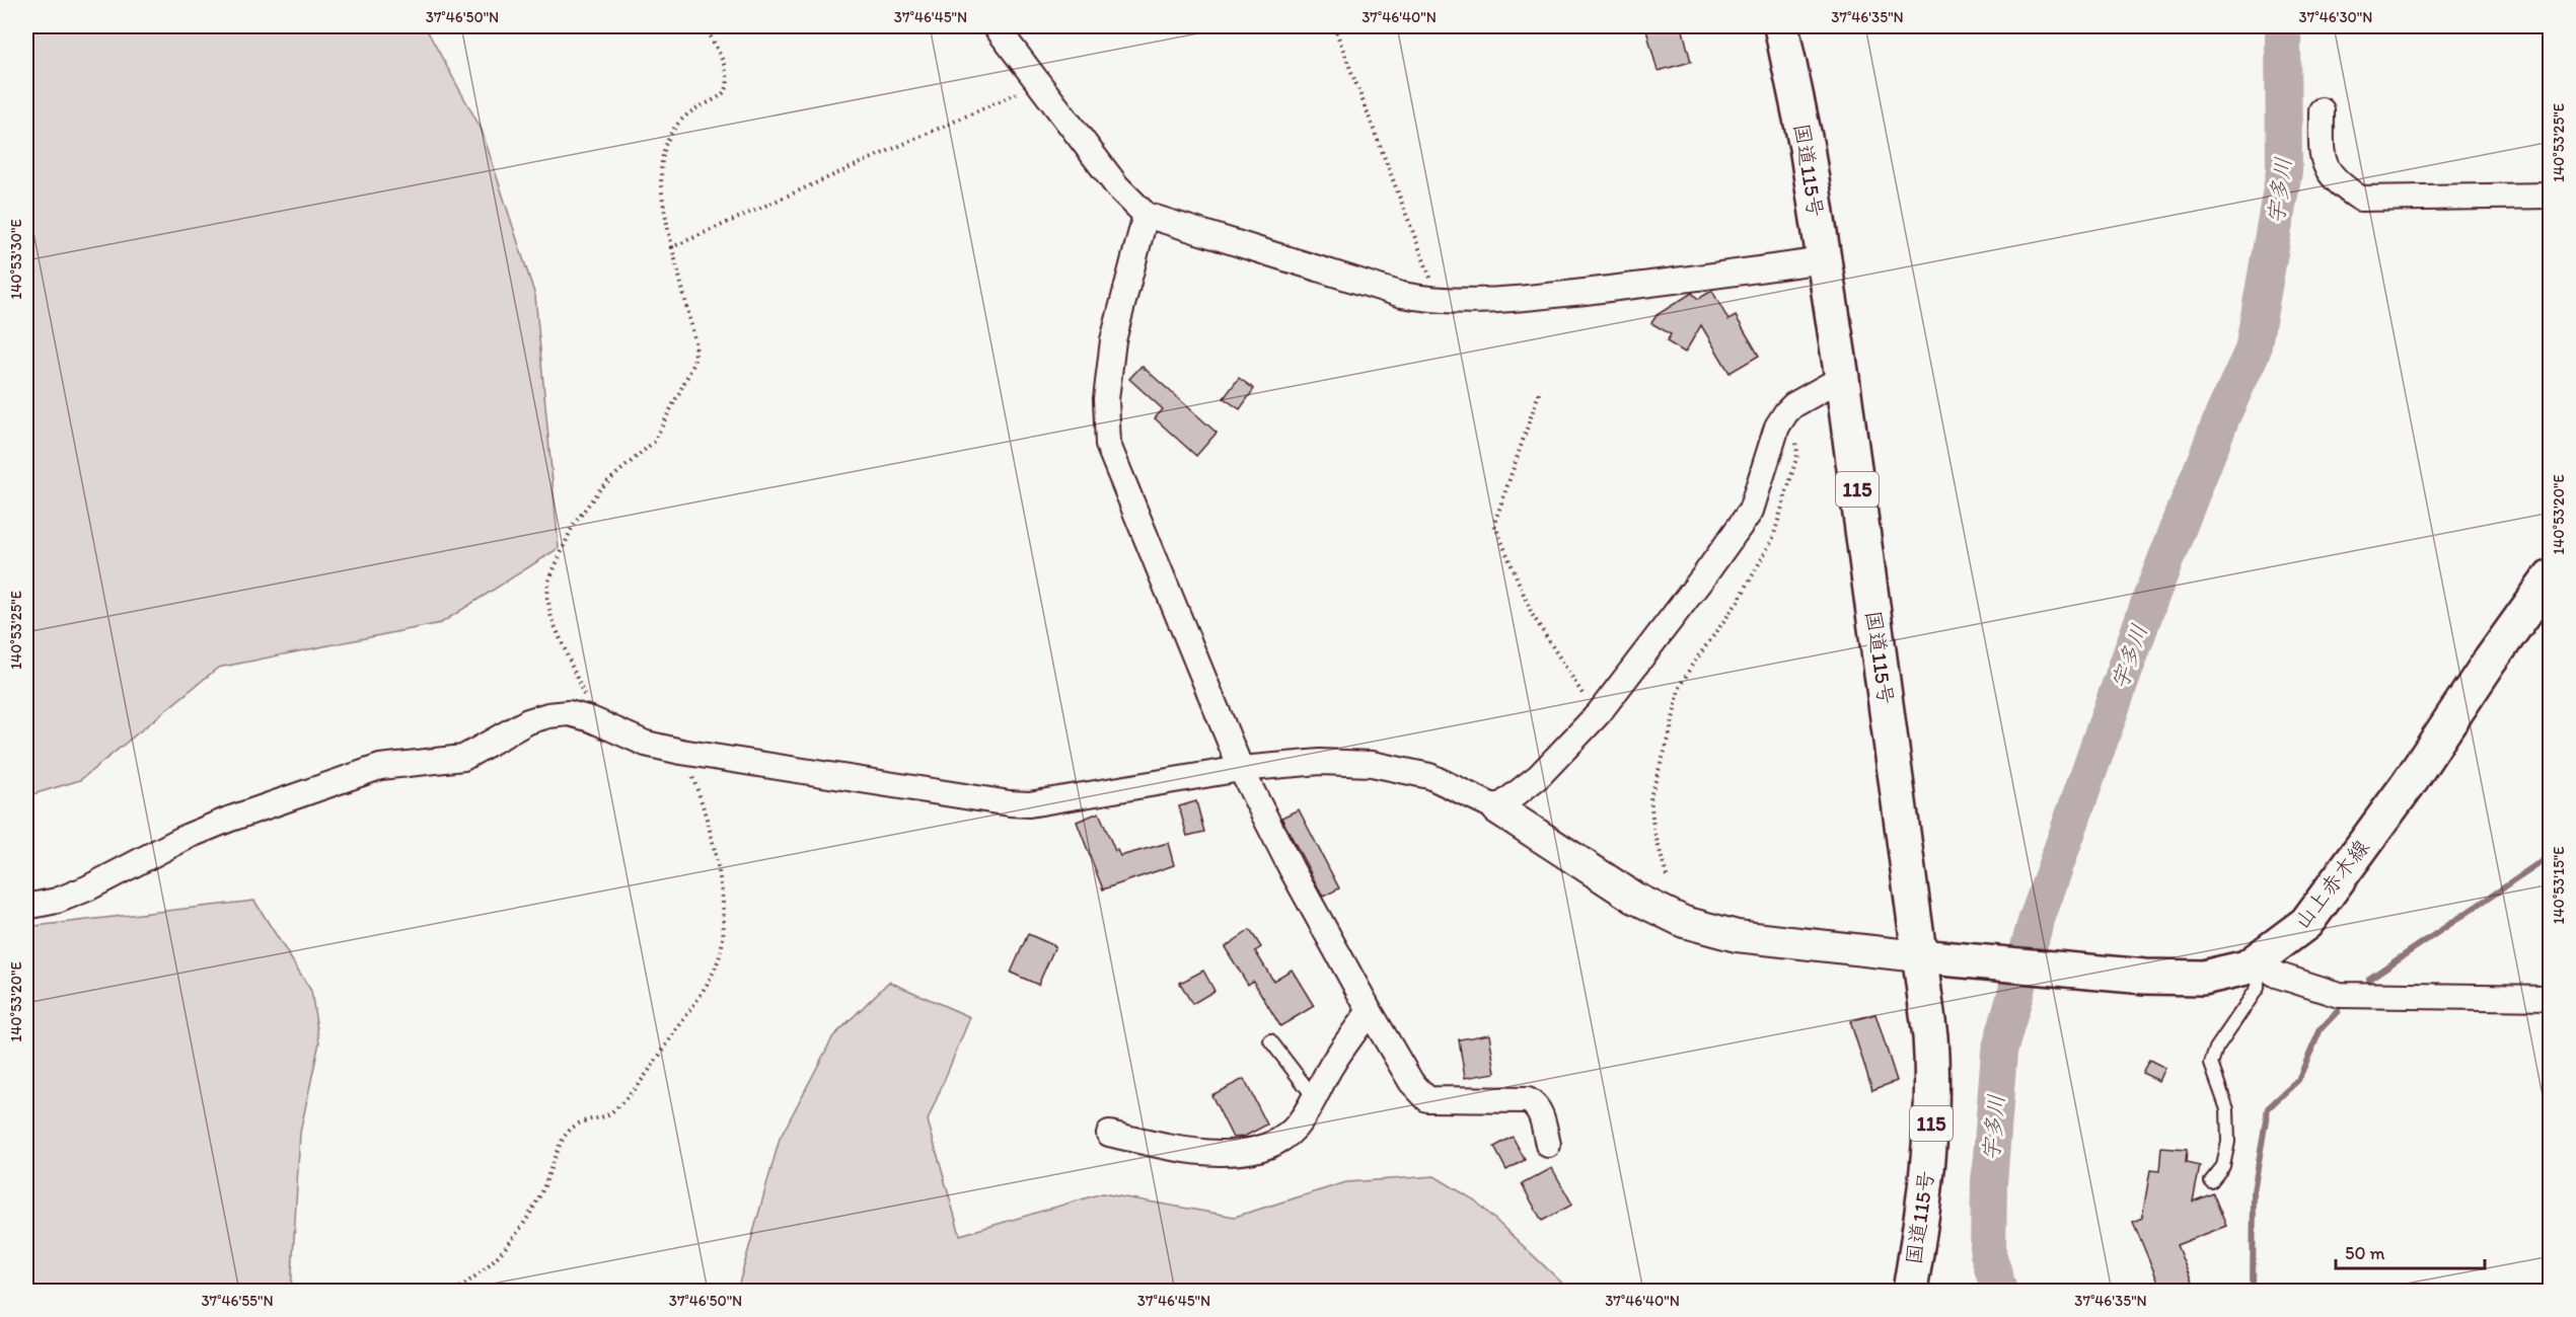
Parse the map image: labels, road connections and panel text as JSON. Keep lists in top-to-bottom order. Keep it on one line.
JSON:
{"streets":{"main road":["国道115号","115","山上赤木線"]},"crossings":[["国道115号","山上赤木線"]],"water":["宇多川"],"scale_bar":"50 m","coordinates":["37°46'50\"N","37°46'45\"N","37°46'40\"N","37°46'35\"N","37°46'30\"N","140°53'25\"E","140°53'30\"E","140°53'20\"E","140°53'15\"E","37°46'55\"N"]}
